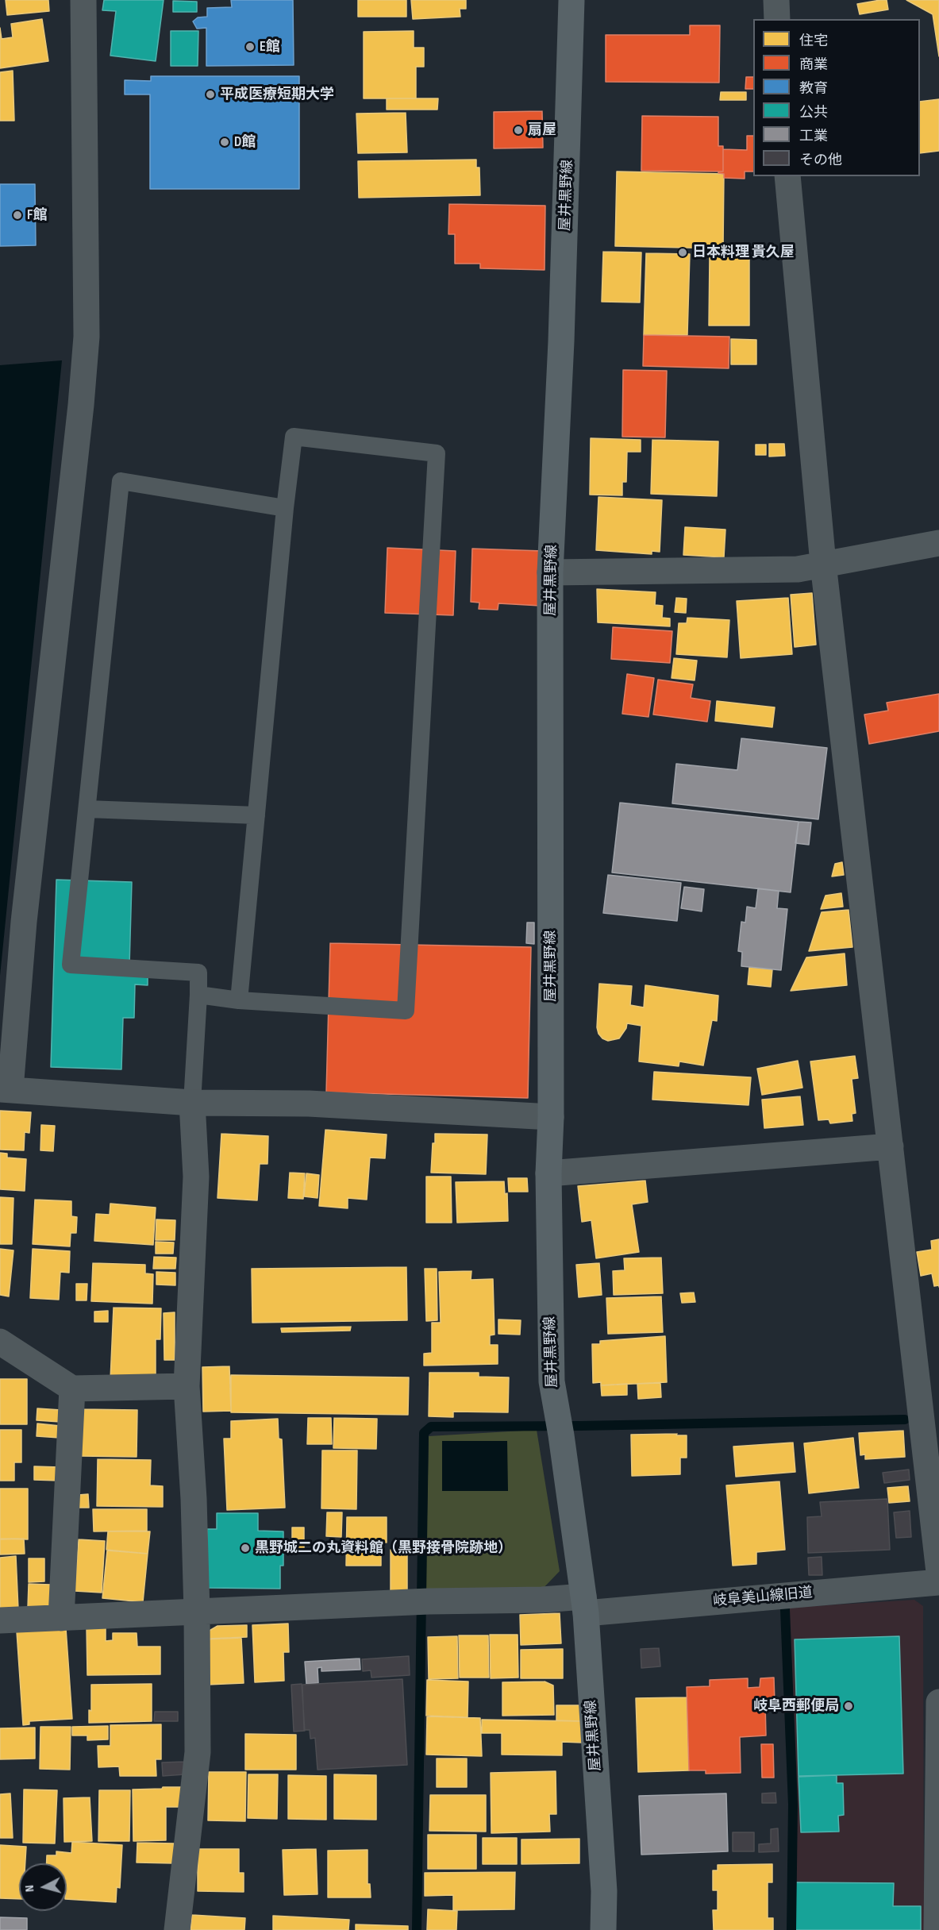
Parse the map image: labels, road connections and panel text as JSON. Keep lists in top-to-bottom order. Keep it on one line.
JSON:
{"streets":{"main road":["屋井黒野線"],"street":["岐阜美山線旧道"]},"crossings":[["屋井黒野線","岐阜美山線旧道"]],"places":["E館","平成医療短期大学","扇屋","D館","F館","日本料理 貴久屋","黒野城二の丸資料館（黒野接骨院跡地）","岐阜西郵便局"],"legend":["住宅","商業","教育","公共","工業","その他"],"north":"left"}
